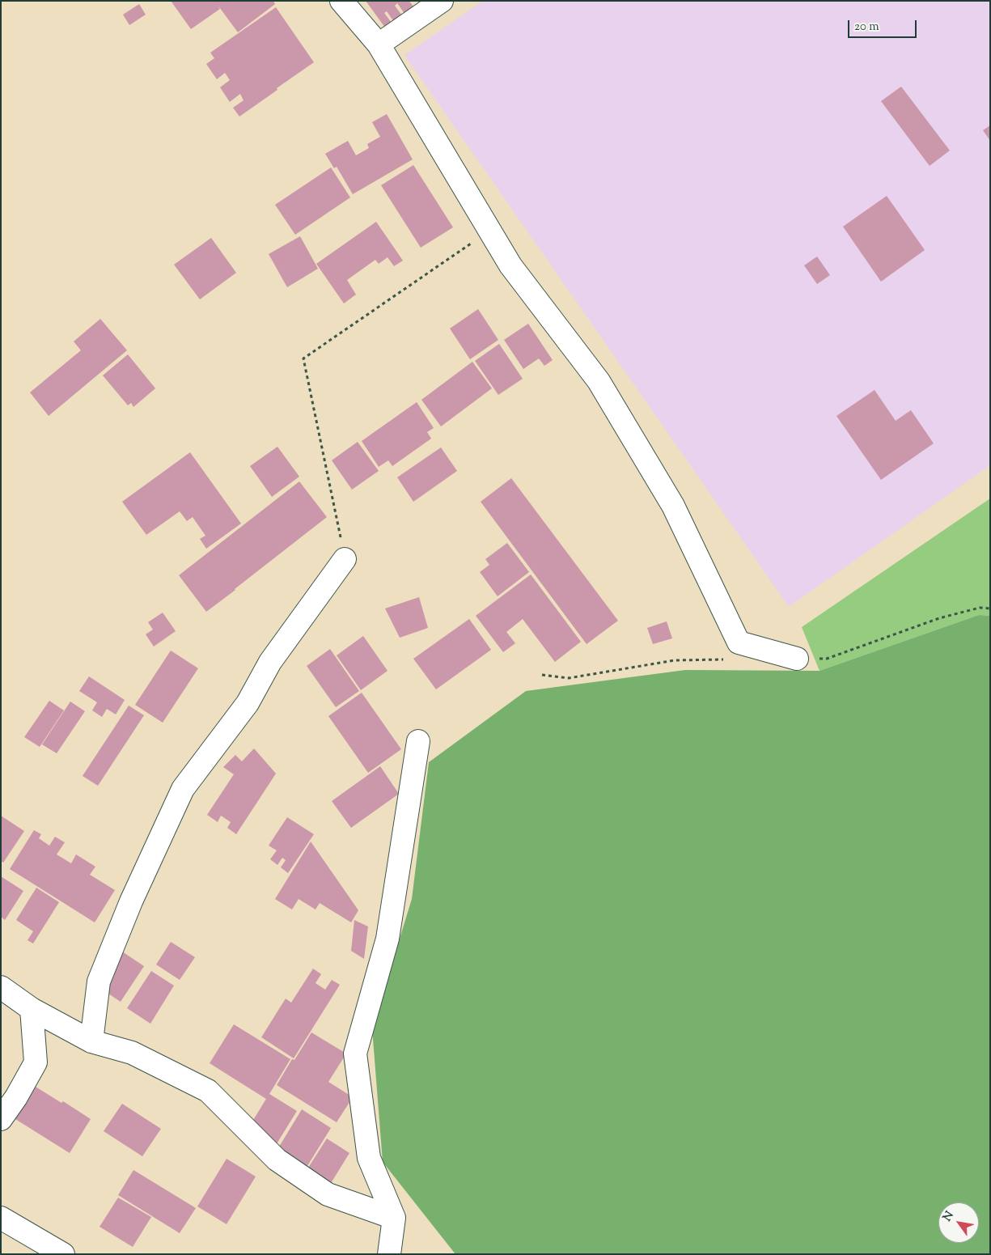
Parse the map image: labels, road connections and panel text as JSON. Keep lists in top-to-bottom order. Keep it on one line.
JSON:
{"scale_bar":"20 m","north":"top left"}
